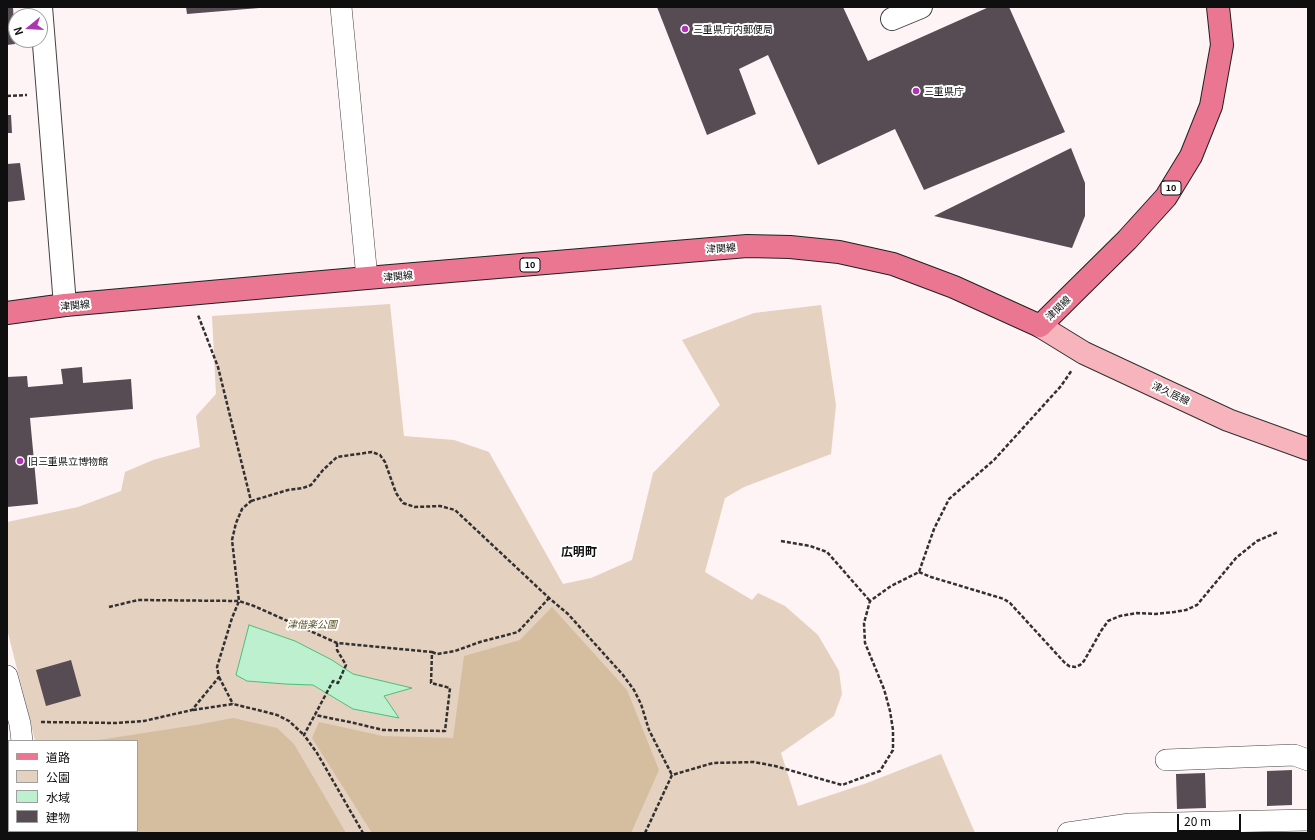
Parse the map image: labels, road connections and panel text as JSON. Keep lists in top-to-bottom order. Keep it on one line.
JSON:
{"streets":{"main road":["10","津関線","津久居線"]},"crossings":[["津関線","津久居線"]],"districts":["広明町"],"parks":["津偕楽公園"],"places":["三重県庁内郵便局","三重県庁","旧三重県立博物館"],"legend":["道路","公園","水域","建物"],"scale_bar":"20 m","north":"left"}
